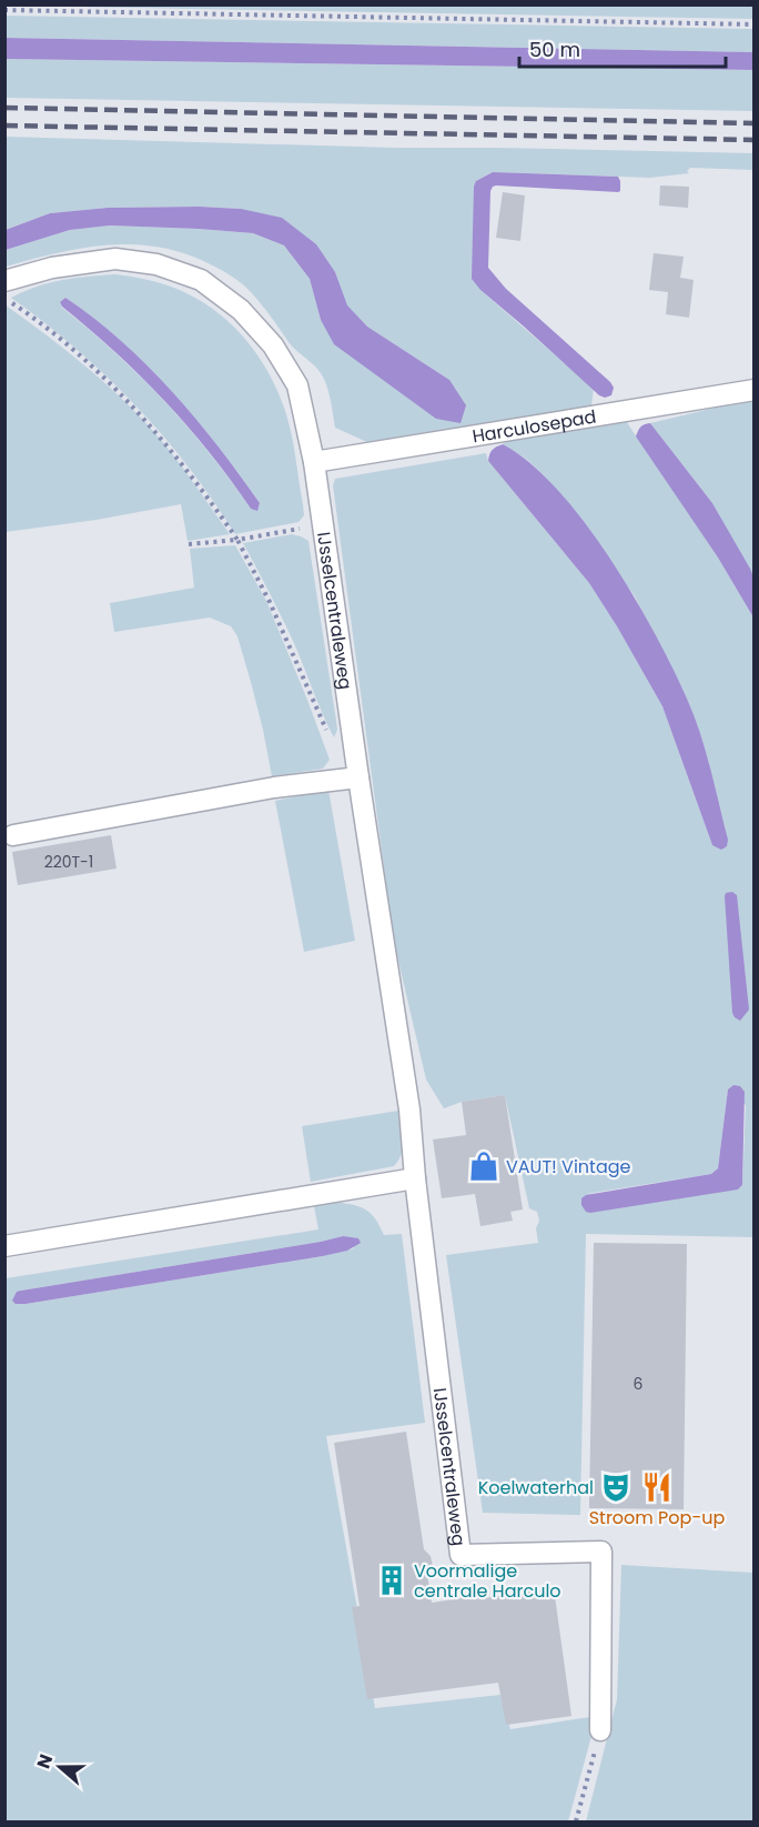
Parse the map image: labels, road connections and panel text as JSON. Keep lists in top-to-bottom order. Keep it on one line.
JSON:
{"streets":{"street":["Harculosepad","IJsselcentraleweg"]},"crossings":[["Harculosepad","IJsselcentraleweg"]],"places":{"shop":["VAUT! Vintage"],"theatre":["Koelwaterhal"],"restaurant":["Stroom Pop-up"],"building":["Voormalige centrale Harculo"]},"house_numbers":["220T-1","6"],"scale_bar":"50 m","north":"left"}
